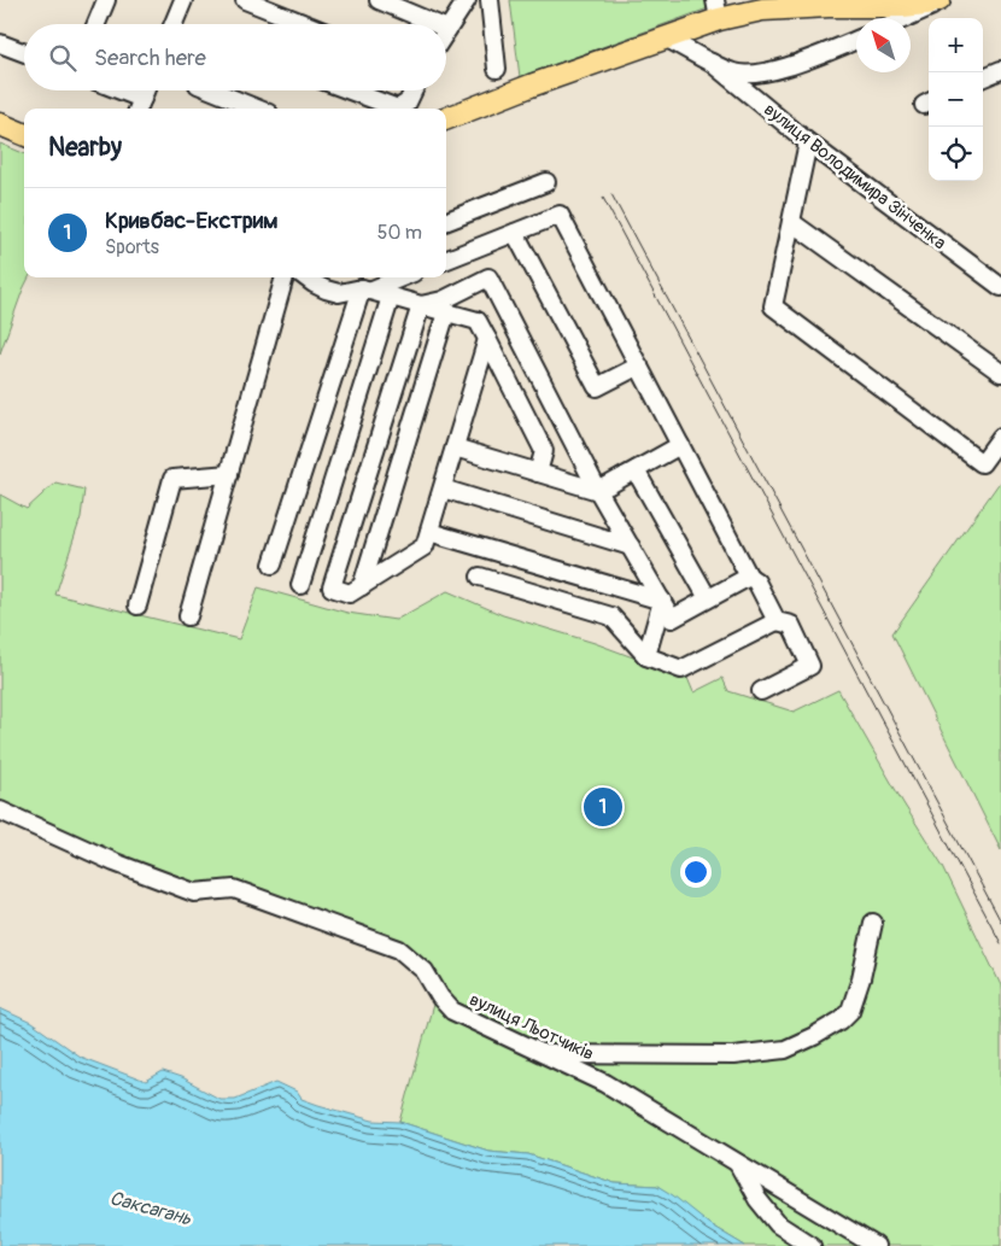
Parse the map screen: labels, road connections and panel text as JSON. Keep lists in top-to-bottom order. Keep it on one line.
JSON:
{"streets":{"street":["вулиця Володимира Зінченка","вулиця Льотчиків"]},"water":["Саксагань"],"north":"top left","page":{"map_buttons":["+","−"],"search":"Search here","heading":"Nearby","list":[{"mark":"1","name":"Кривбас-Екстрим","note":"Sports","value":"50 m"}],"pins":"1"}}
